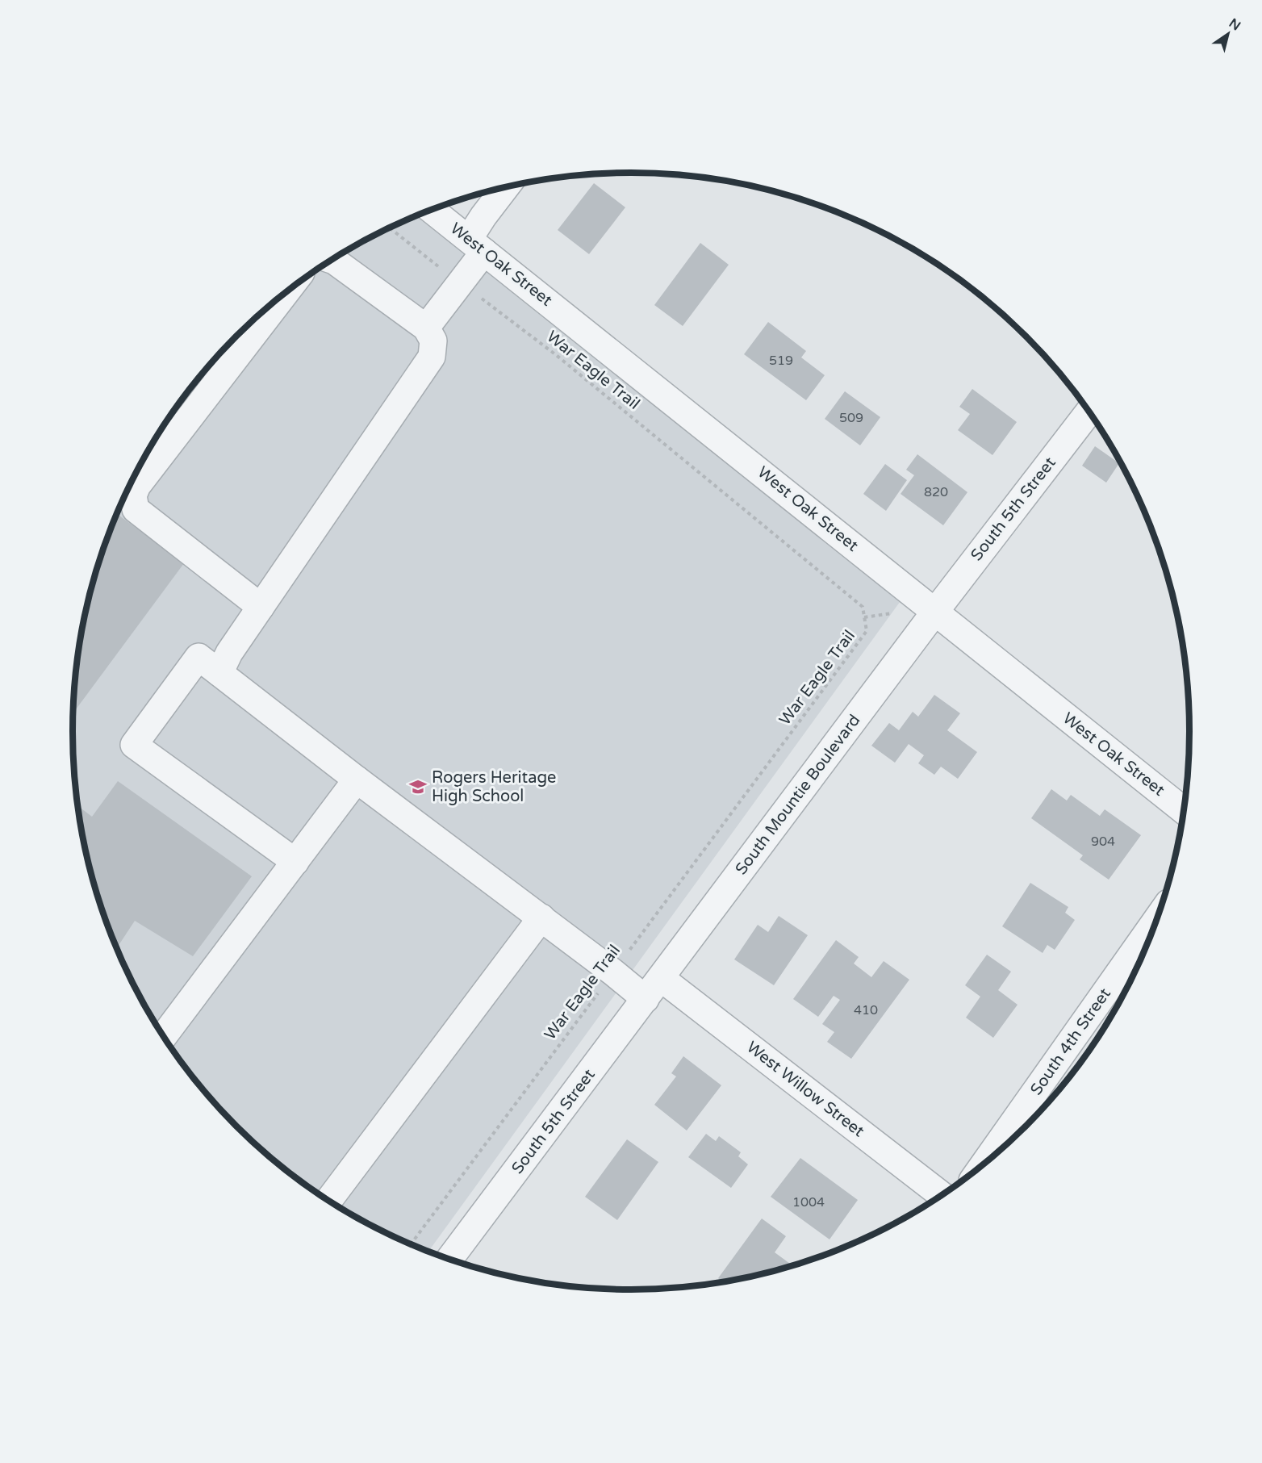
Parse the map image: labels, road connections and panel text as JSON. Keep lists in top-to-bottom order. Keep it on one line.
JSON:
{"streets":{"street":["West Oak Street","South 5th Street","South Mountie Boulevard","South 4th Street","West Willow Street"],"path":["War Eagle Trail"]},"crossings":[["West Oak Street","South 5th Street"],["West Oak Street","South Mountie Boulevard"],["South 5th Street","South Mountie Boulevard"],["South 5th Street","West Willow Street"],["South Mountie Boulevard","West Willow Street"]],"places":{"school or university":["Rogers Heritage High School"]},"house_numbers":["519","509","820","904","410","1004"],"north":"top right"}
